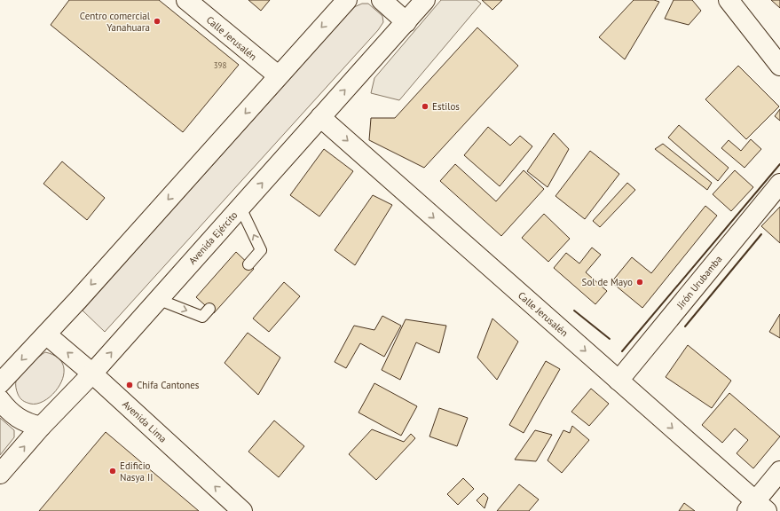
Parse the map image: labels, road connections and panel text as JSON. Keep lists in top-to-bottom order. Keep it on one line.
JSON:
{"streets":{"street":["Calle Jerusalén","Avenida Ejército","Jirón Urubamba","Avenida Lima"]},"crossings":[["Calle Jerusalén","Avenida Ejército"],["Calle Jerusalén","Jirón Urubamba"],["Avenida Ejército","Avenida Lima"]],"one_way":["Calle Jerusalén","Avenida Lima"],"places":["Centro comercial Yanahuara","Estilos","Sol de Mayo","Chifa Cantones","Edificio Nasya II"],"house_numbers":["398"]}
